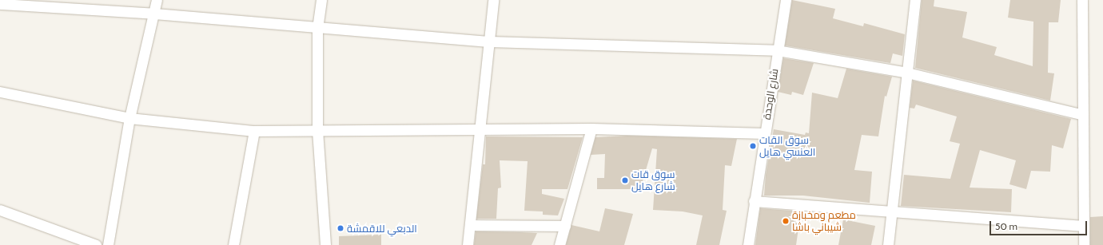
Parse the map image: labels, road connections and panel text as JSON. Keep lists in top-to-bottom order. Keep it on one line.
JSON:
{"streets":{"street":["شارع الوحدة"]},"places":["سوق القات العنسي هايل","سوق قات شارع هايل","مطعم ومخبازة شيباني باشا","الدبعي للاقمشة"],"scale_bar":"50 m"}
